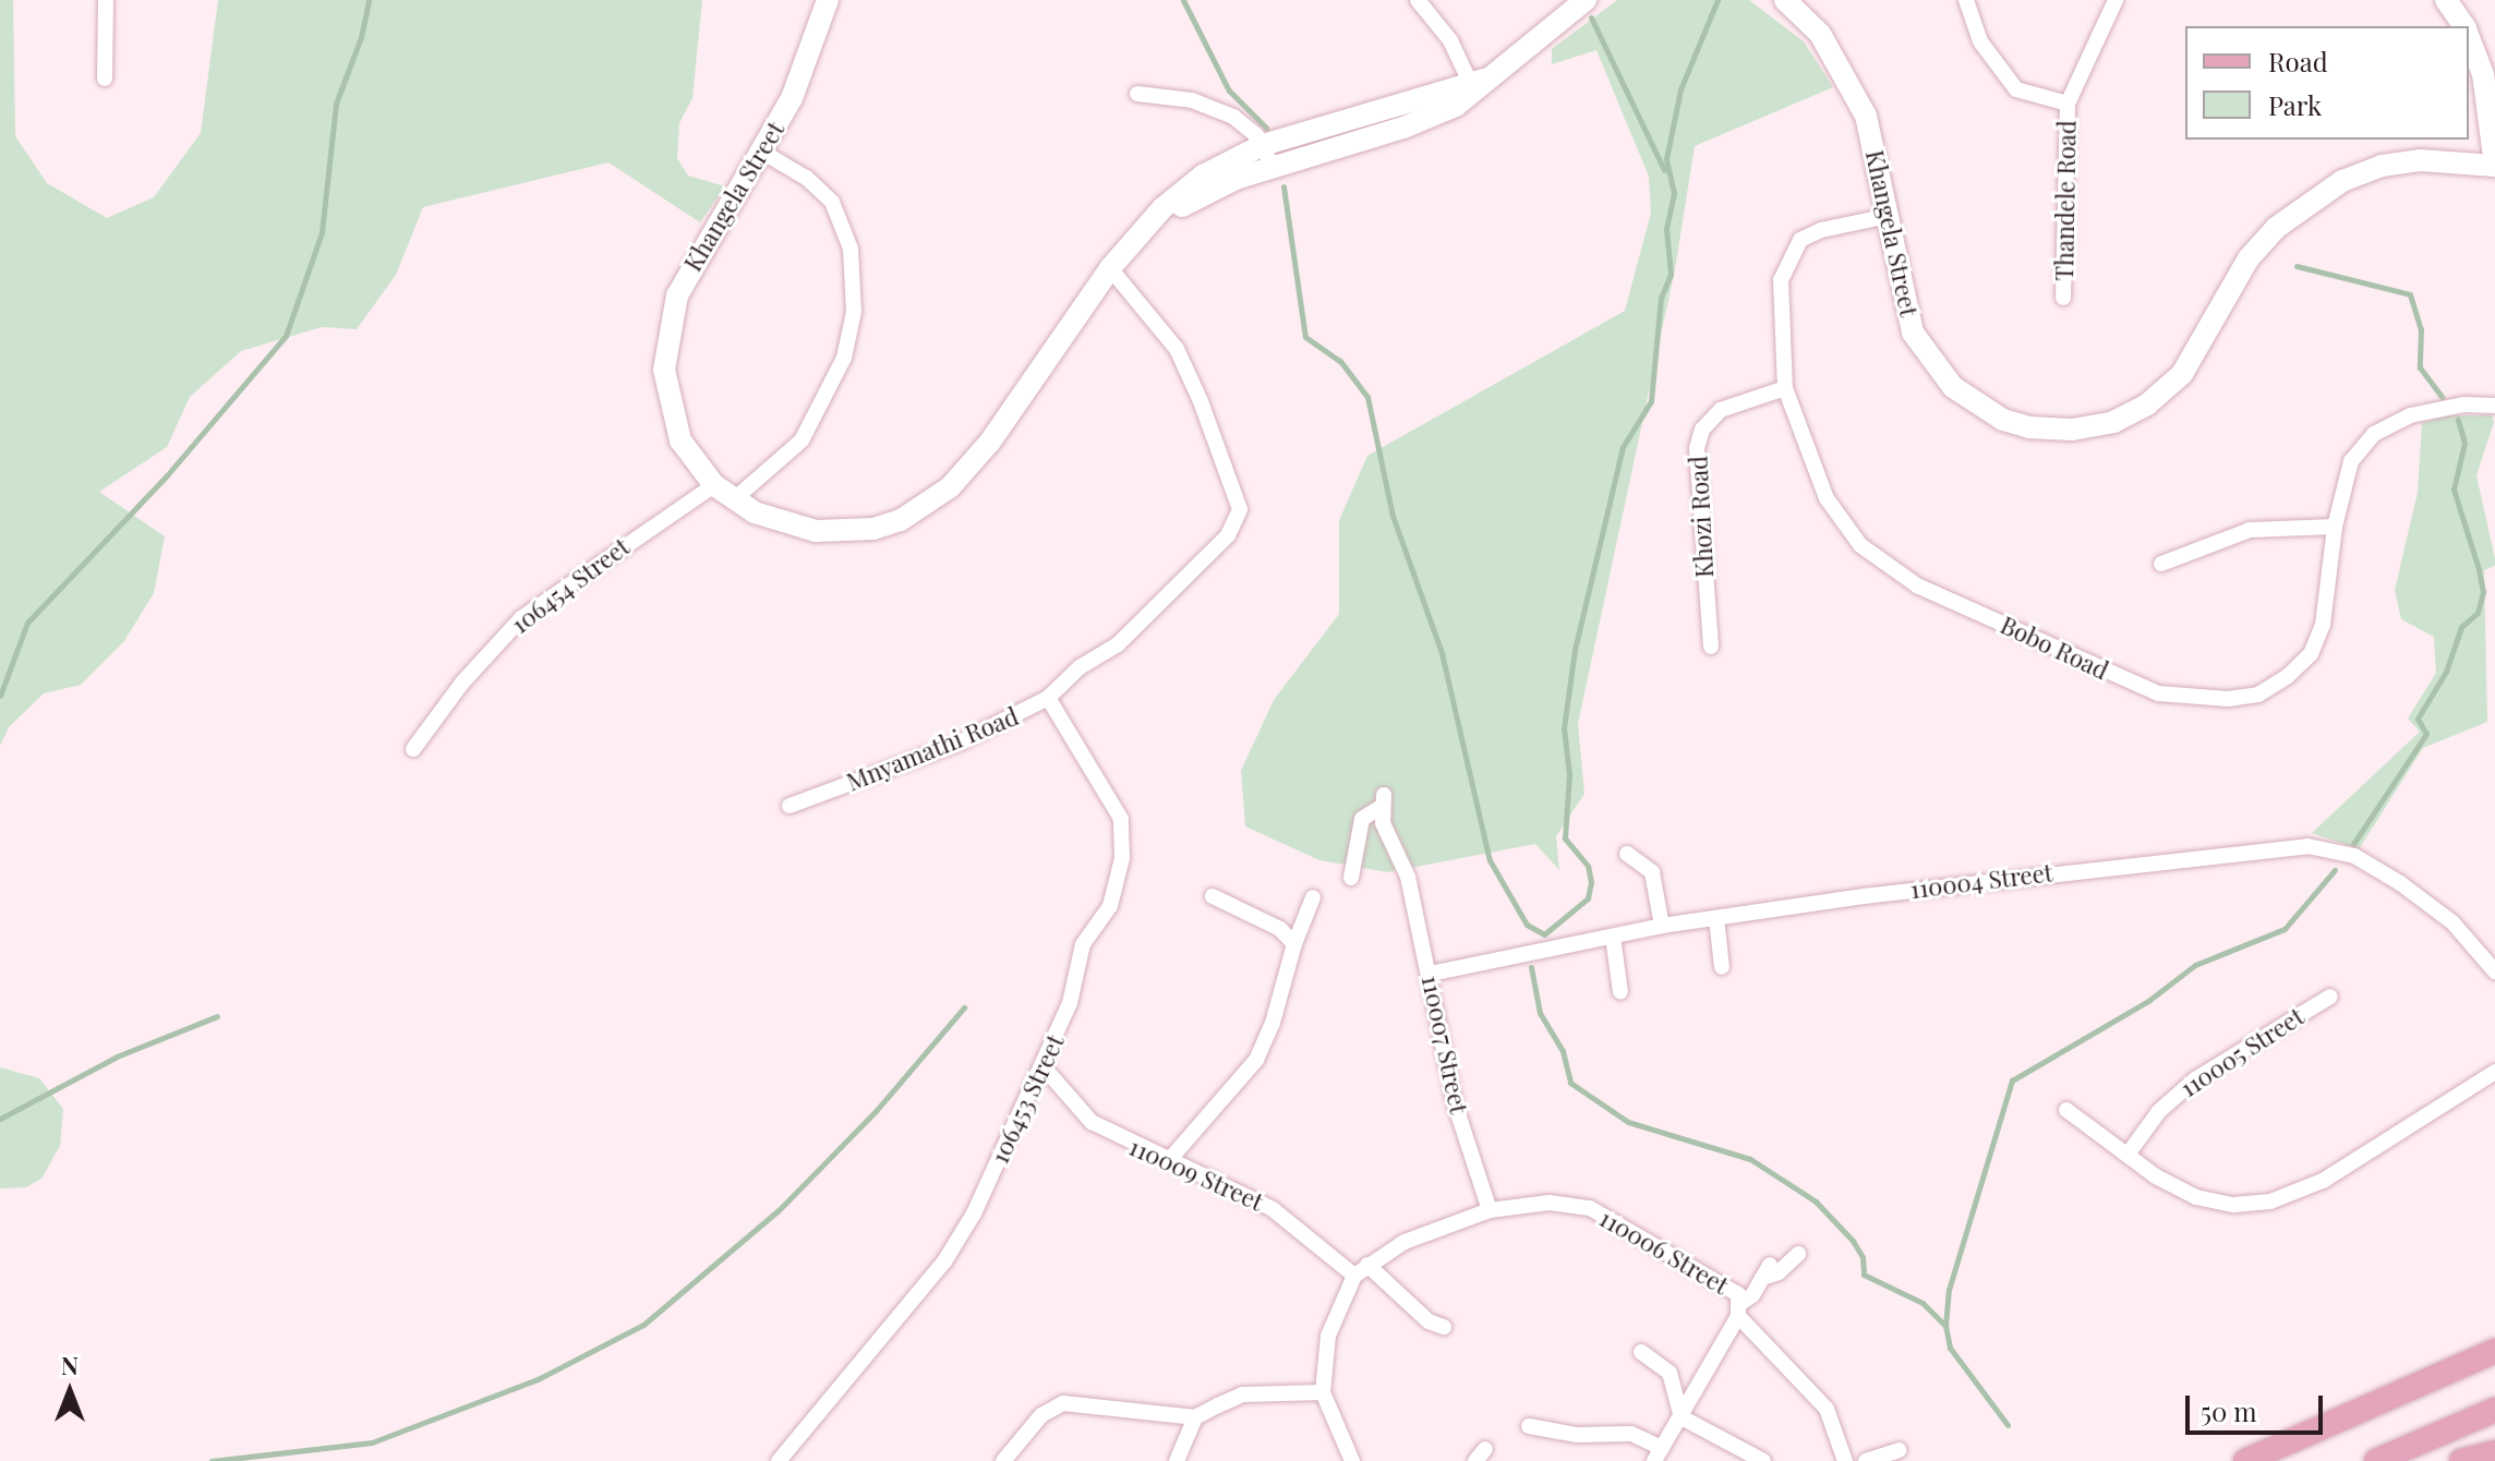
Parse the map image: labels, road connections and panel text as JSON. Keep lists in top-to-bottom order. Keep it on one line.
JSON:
{"streets":{"street":["Khangela Street","Thandele Road","Khozi Road","106454 Street","Bobo Road","Mnyamathi Road","110004 Street","110007 Street","110005 Street","106453 Street","110009 Street","110006 Street"]},"crossings":[["Khangela Street","106454 Street"],["Khangela Street","Bobo Road"],["Khangela Street","Mnyamathi Road"],["Khozi Road","Bobo Road"],["Mnyamathi Road","106453 Street"],["110004 Street","110007 Street"],["110007 Street","110006 Street"],["106453 Street","110009 Street"],["110009 Street","110006 Street"]],"legend":["Road","Park"],"scale_bar":"50 m","north":"top"}
